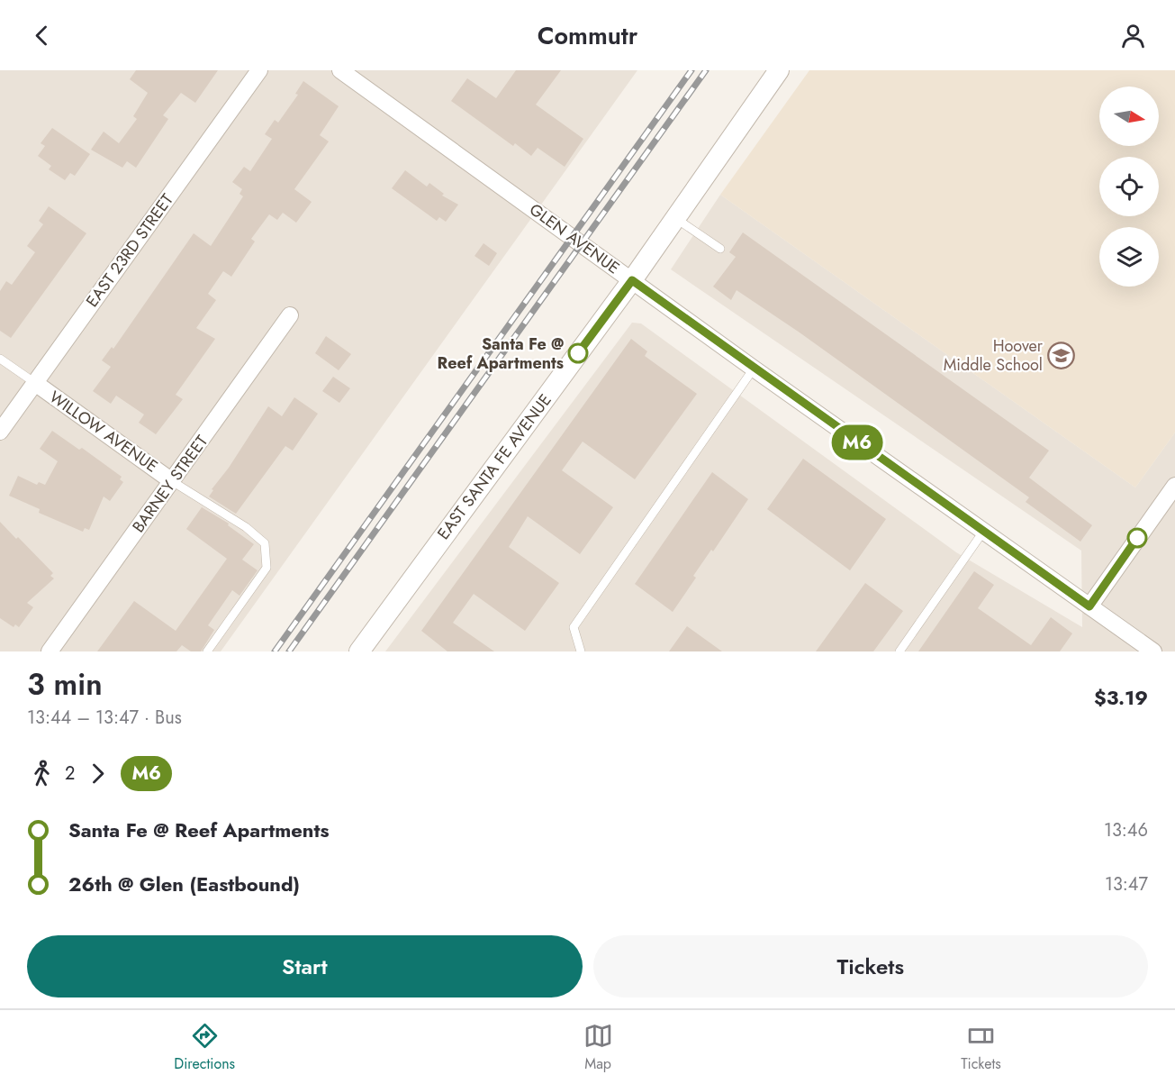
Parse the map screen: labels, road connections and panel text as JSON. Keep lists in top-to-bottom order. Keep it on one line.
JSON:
{"streets":{"street":["GLEN AVENUE","EAST 23RD STREET","WILLOW AVENUE","EAST SANTA FE AVENUE","BARNEY STREET"]},"crossings":[["GLEN AVENUE","EAST SANTA FE AVENUE"],["EAST 23RD STREET","WILLOW AVENUE"],["WILLOW AVENUE","BARNEY STREET"]],"places":{"other":["Santa Fe @ Reef Apartments"],"school or university":["Hoover Middle School"]},"lines":["bus line M6"],"north":"right","page":{"header":"Commutr","on_map":"M6","heading":["3 min","13:44 – 13:47 · Bus","$3.19"],"legs":["2","M6"],"list":[{"name":"Santa Fe @ Reef Apartments","value":"13:46"},{"name":"26th @ Glen (Eastbound)","value":"13:47"}],"buttons":["Start","Tickets"],"tabs":["Directions","Map","Tickets"]}}
